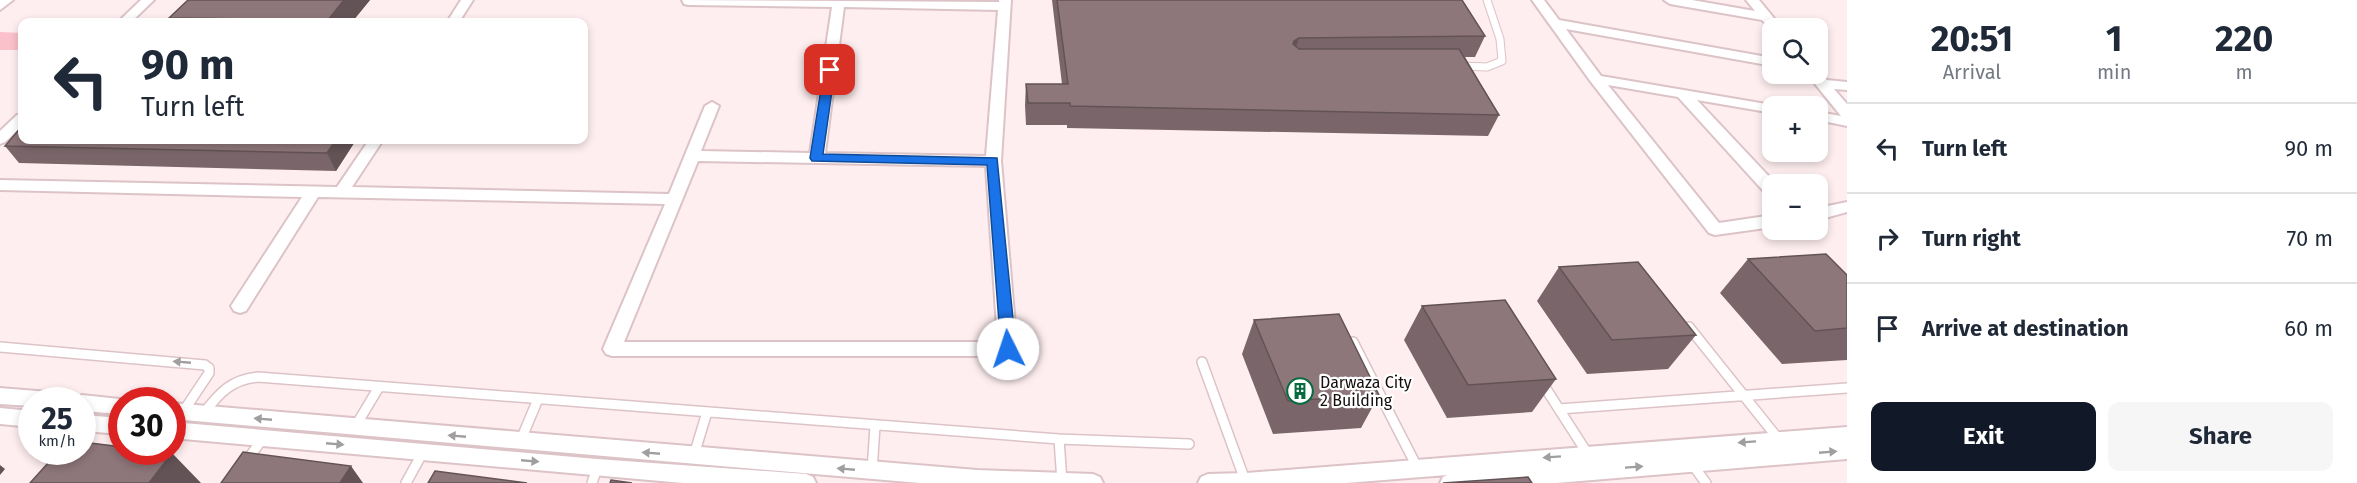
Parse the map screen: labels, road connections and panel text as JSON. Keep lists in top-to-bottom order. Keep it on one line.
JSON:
{"places":{"building":["Darwaza City 2 Building"]},"page":{"eta":["20:51","Arrival","1","min","220","m"],"map_buttons":["+","−"],"turn":["90 m","Turn left"],"list":[{"name":"Turn left","value":"90 m"},{"name":"Turn right","value":"70 m"},{"name":"Arrive at destination","value":"60 m"}],"speed":"25 km/h","limit":"30","buttons":["Exit","Share"]}}
